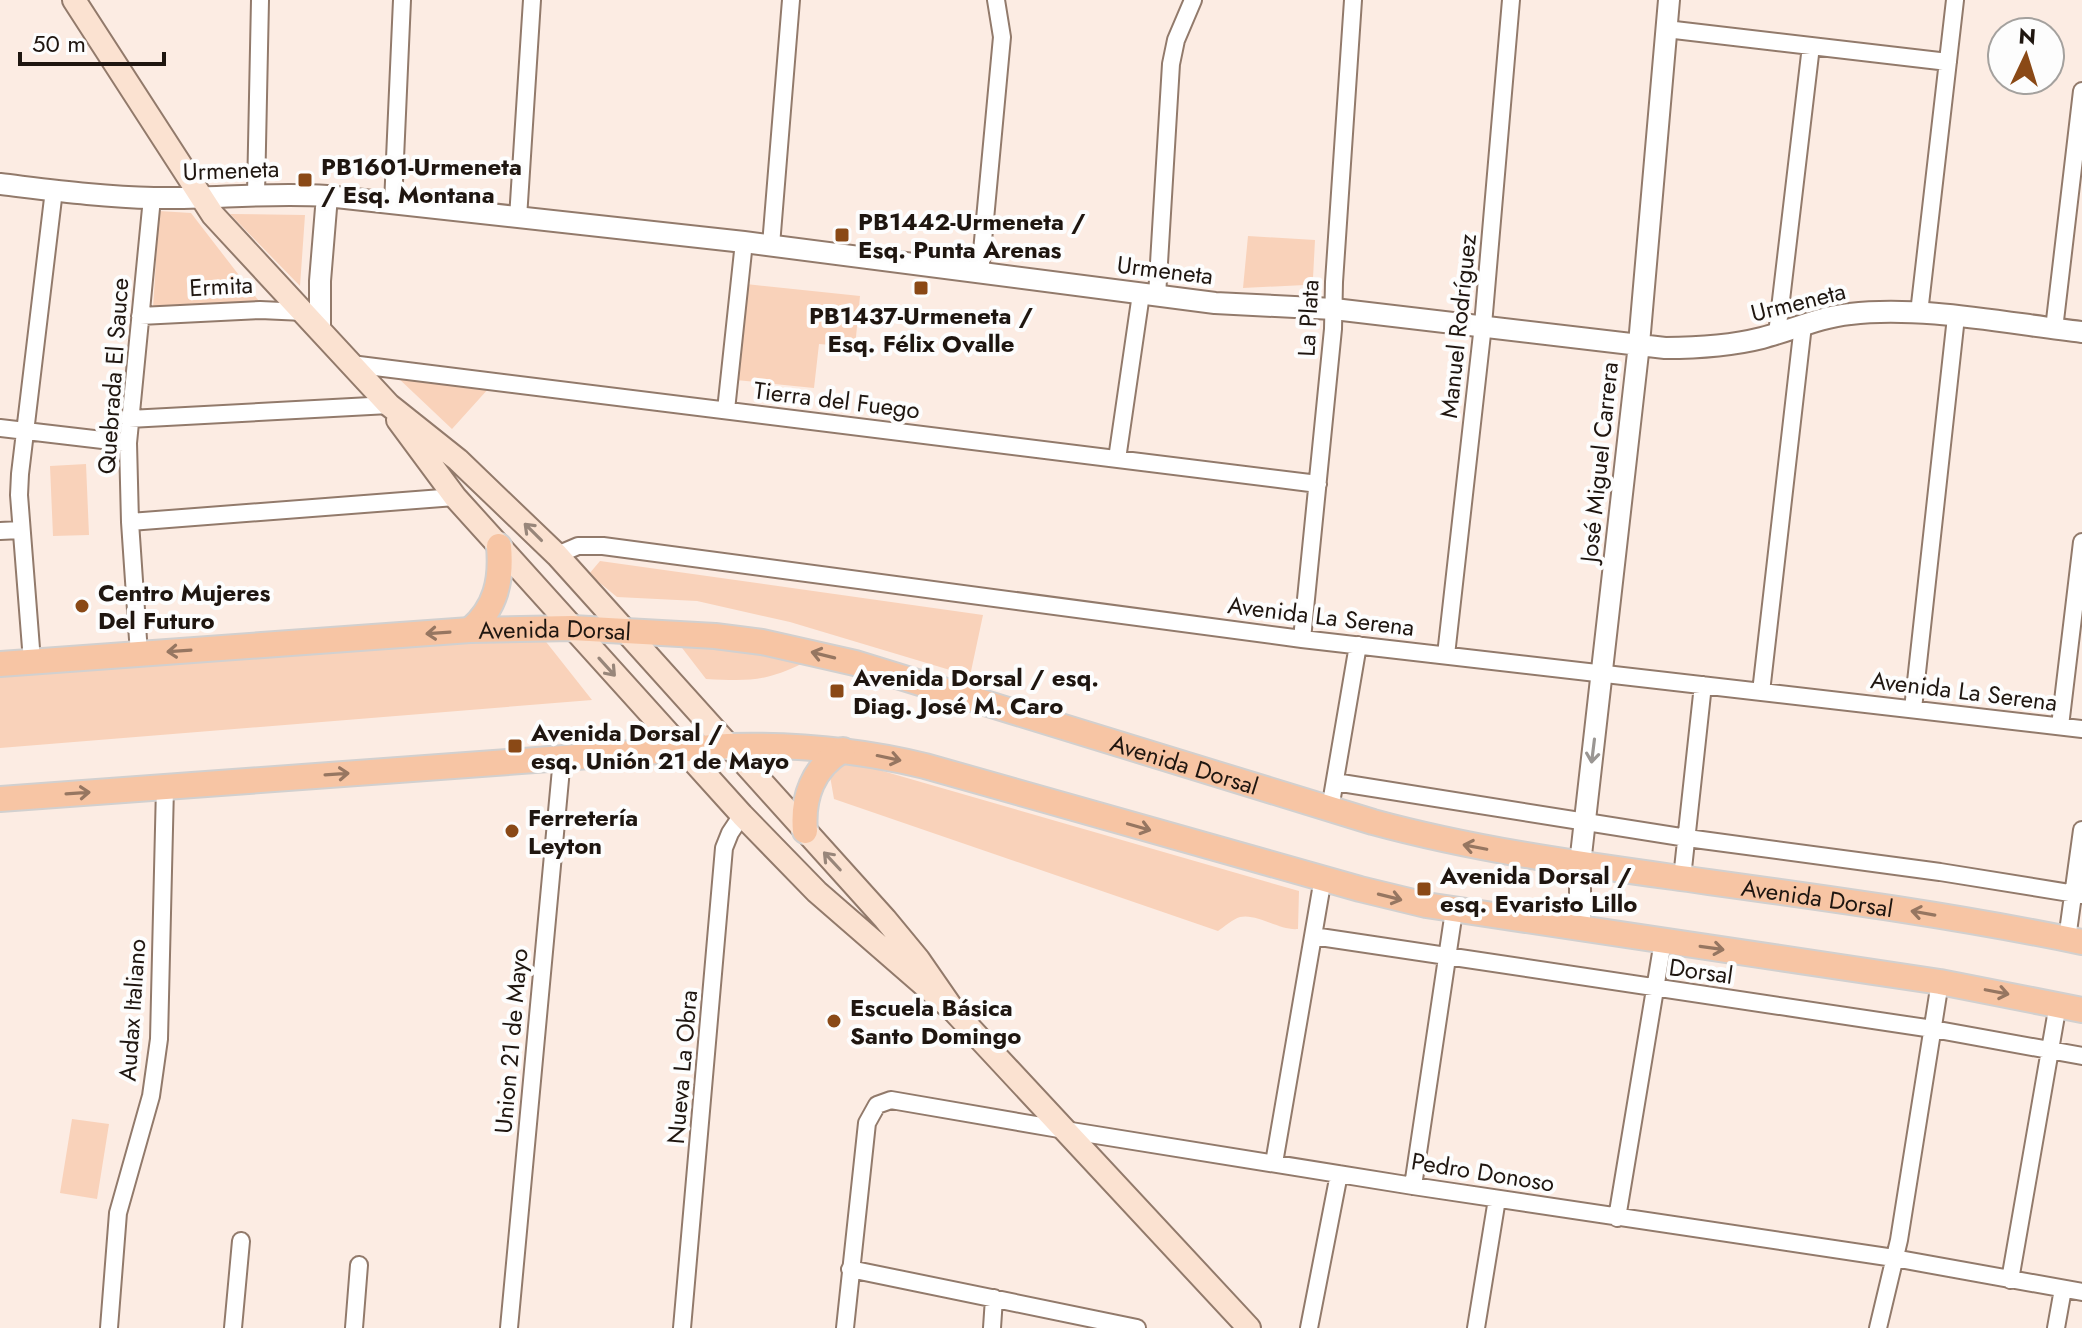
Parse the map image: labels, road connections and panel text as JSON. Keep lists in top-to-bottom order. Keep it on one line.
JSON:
{"streets":{"main road":["Avenida Dorsal"],"street":["Urmeneta","Ermita","La Plata","Manuel Rodríguez","Quebrada El Sauce","Tierra del Fuego","José Miguel Carrera","Avenida La Serena","Dorsal","Audax Italiano","Union 21 de Mayo","Nueva La Obra","Pedro Donoso"]},"crossings":[["Urmeneta","La Plata"],["Urmeneta","Manuel Rodríguez"],["Urmeneta","Quebrada El Sauce"],["Urmeneta","José Miguel Carrera"],["Ermita","Quebrada El Sauce"],["La Plata","Tierra del Fuego"],["La Plata","Avenida La Serena"],["Manuel Rodríguez","Avenida La Serena"],["Quebrada El Sauce","Avenida Dorsal"],["José Miguel Carrera","Avenida La Serena"],["José Miguel Carrera","Avenida Dorsal"]],"places":{"transit":["PB1601-Urmeneta / Esq. Montana","PB1442-Urmeneta / Esq. Punta Arenas","PB1437-Urmeneta / Esq. Félix Ovalle","Avenida Dorsal / esq. Diag. José M. Caro","Avenida Dorsal / esq. Unión 21 de Mayo","Avenida Dorsal / esq. Evaristo Lillo"],"other":["Centro Mujeres Del Futuro","Ferretería Leyton","Escuela Básica Santo Domingo"]},"scale_bar":"50 m","north":"top"}
